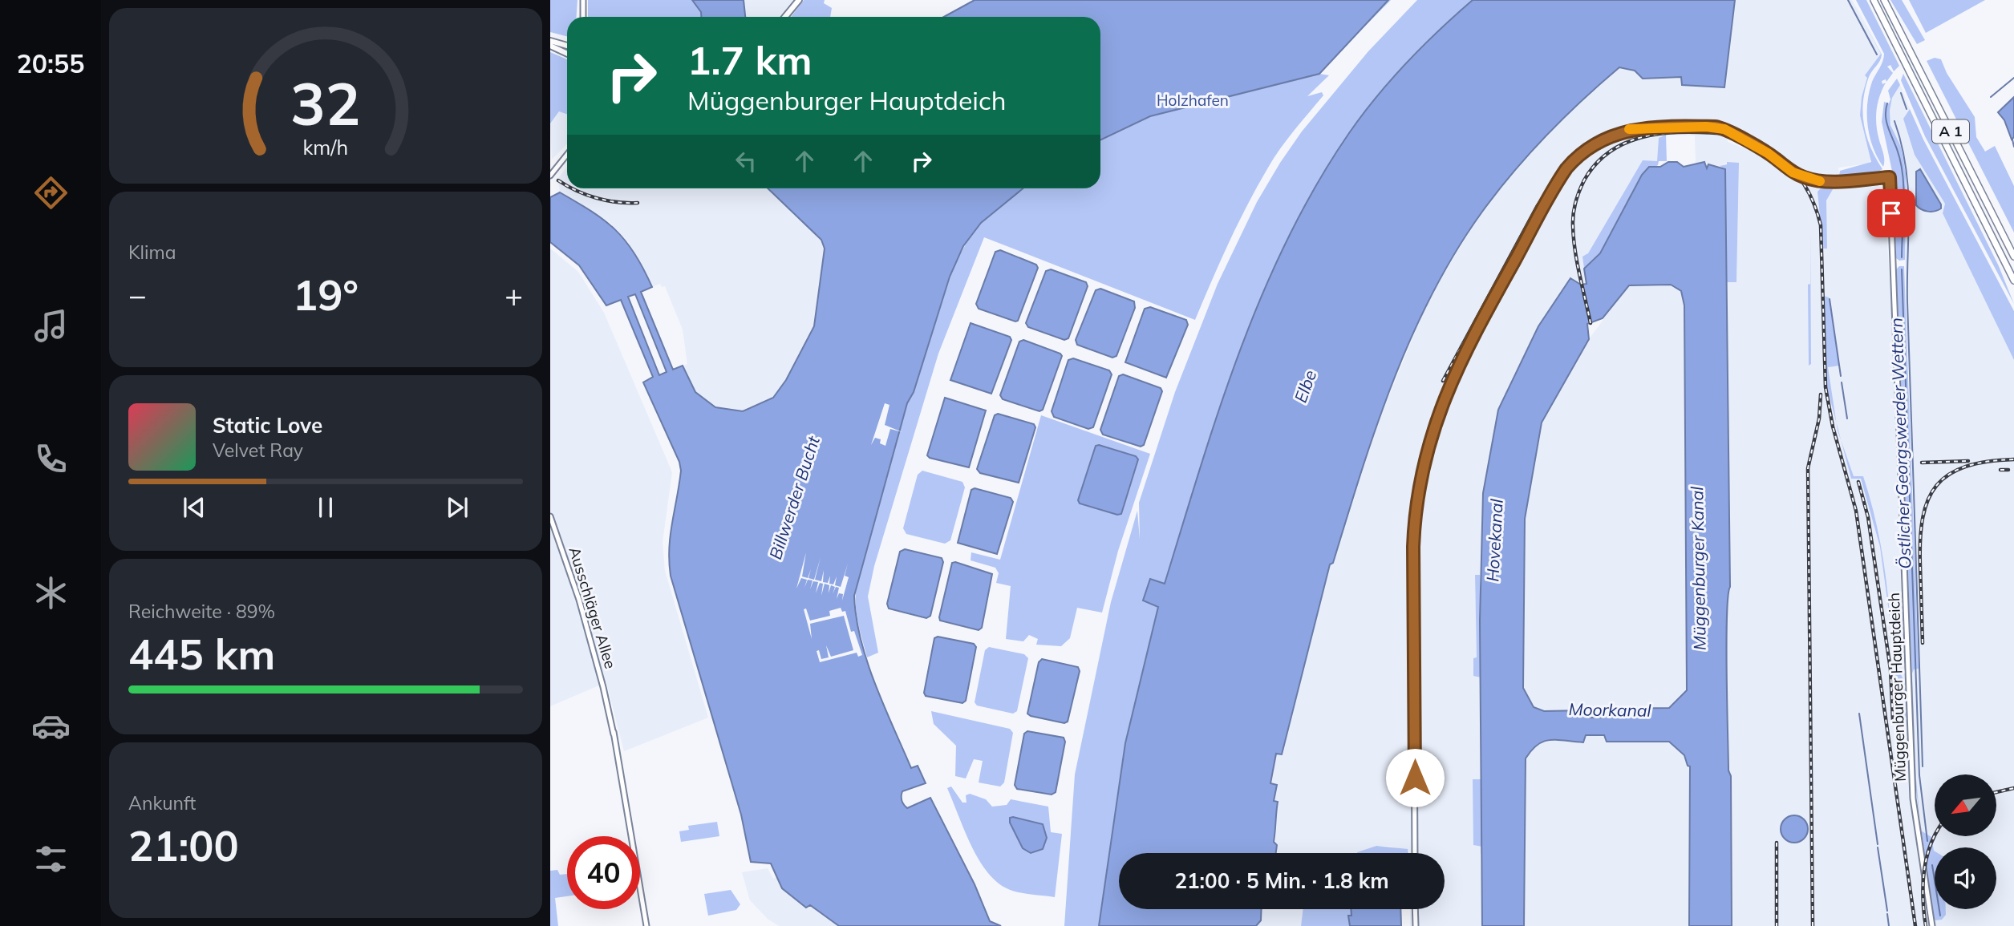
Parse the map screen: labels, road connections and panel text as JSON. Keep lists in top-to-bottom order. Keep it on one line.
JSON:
{"streets":{"highway":["A 1"],"street":["Ausschläger Allee","Müggenburger Hauptdeich"]},"water":["Elbe","Östlicher Georgswerder Wettern","Billwerder Bucht","Hovekanal","Müggenburger Kanal","Moorkanal"],"parks":["Holzhafen"],"north":"bottom left","page":{"tabs":"20:55","turn":["1.7 km","Müggenburger Hauptdeich"],"tile":["Klima",["Reichweite · 89%","445 km"],["Ankunft","21:00"]],"heat":["−","19°","+"],"song":["Static Love","Velvet Ray"],"limit":"40","trip":"21:00 · 5 Min. · 1.8 km","gauge":["32","km/h"]}}
